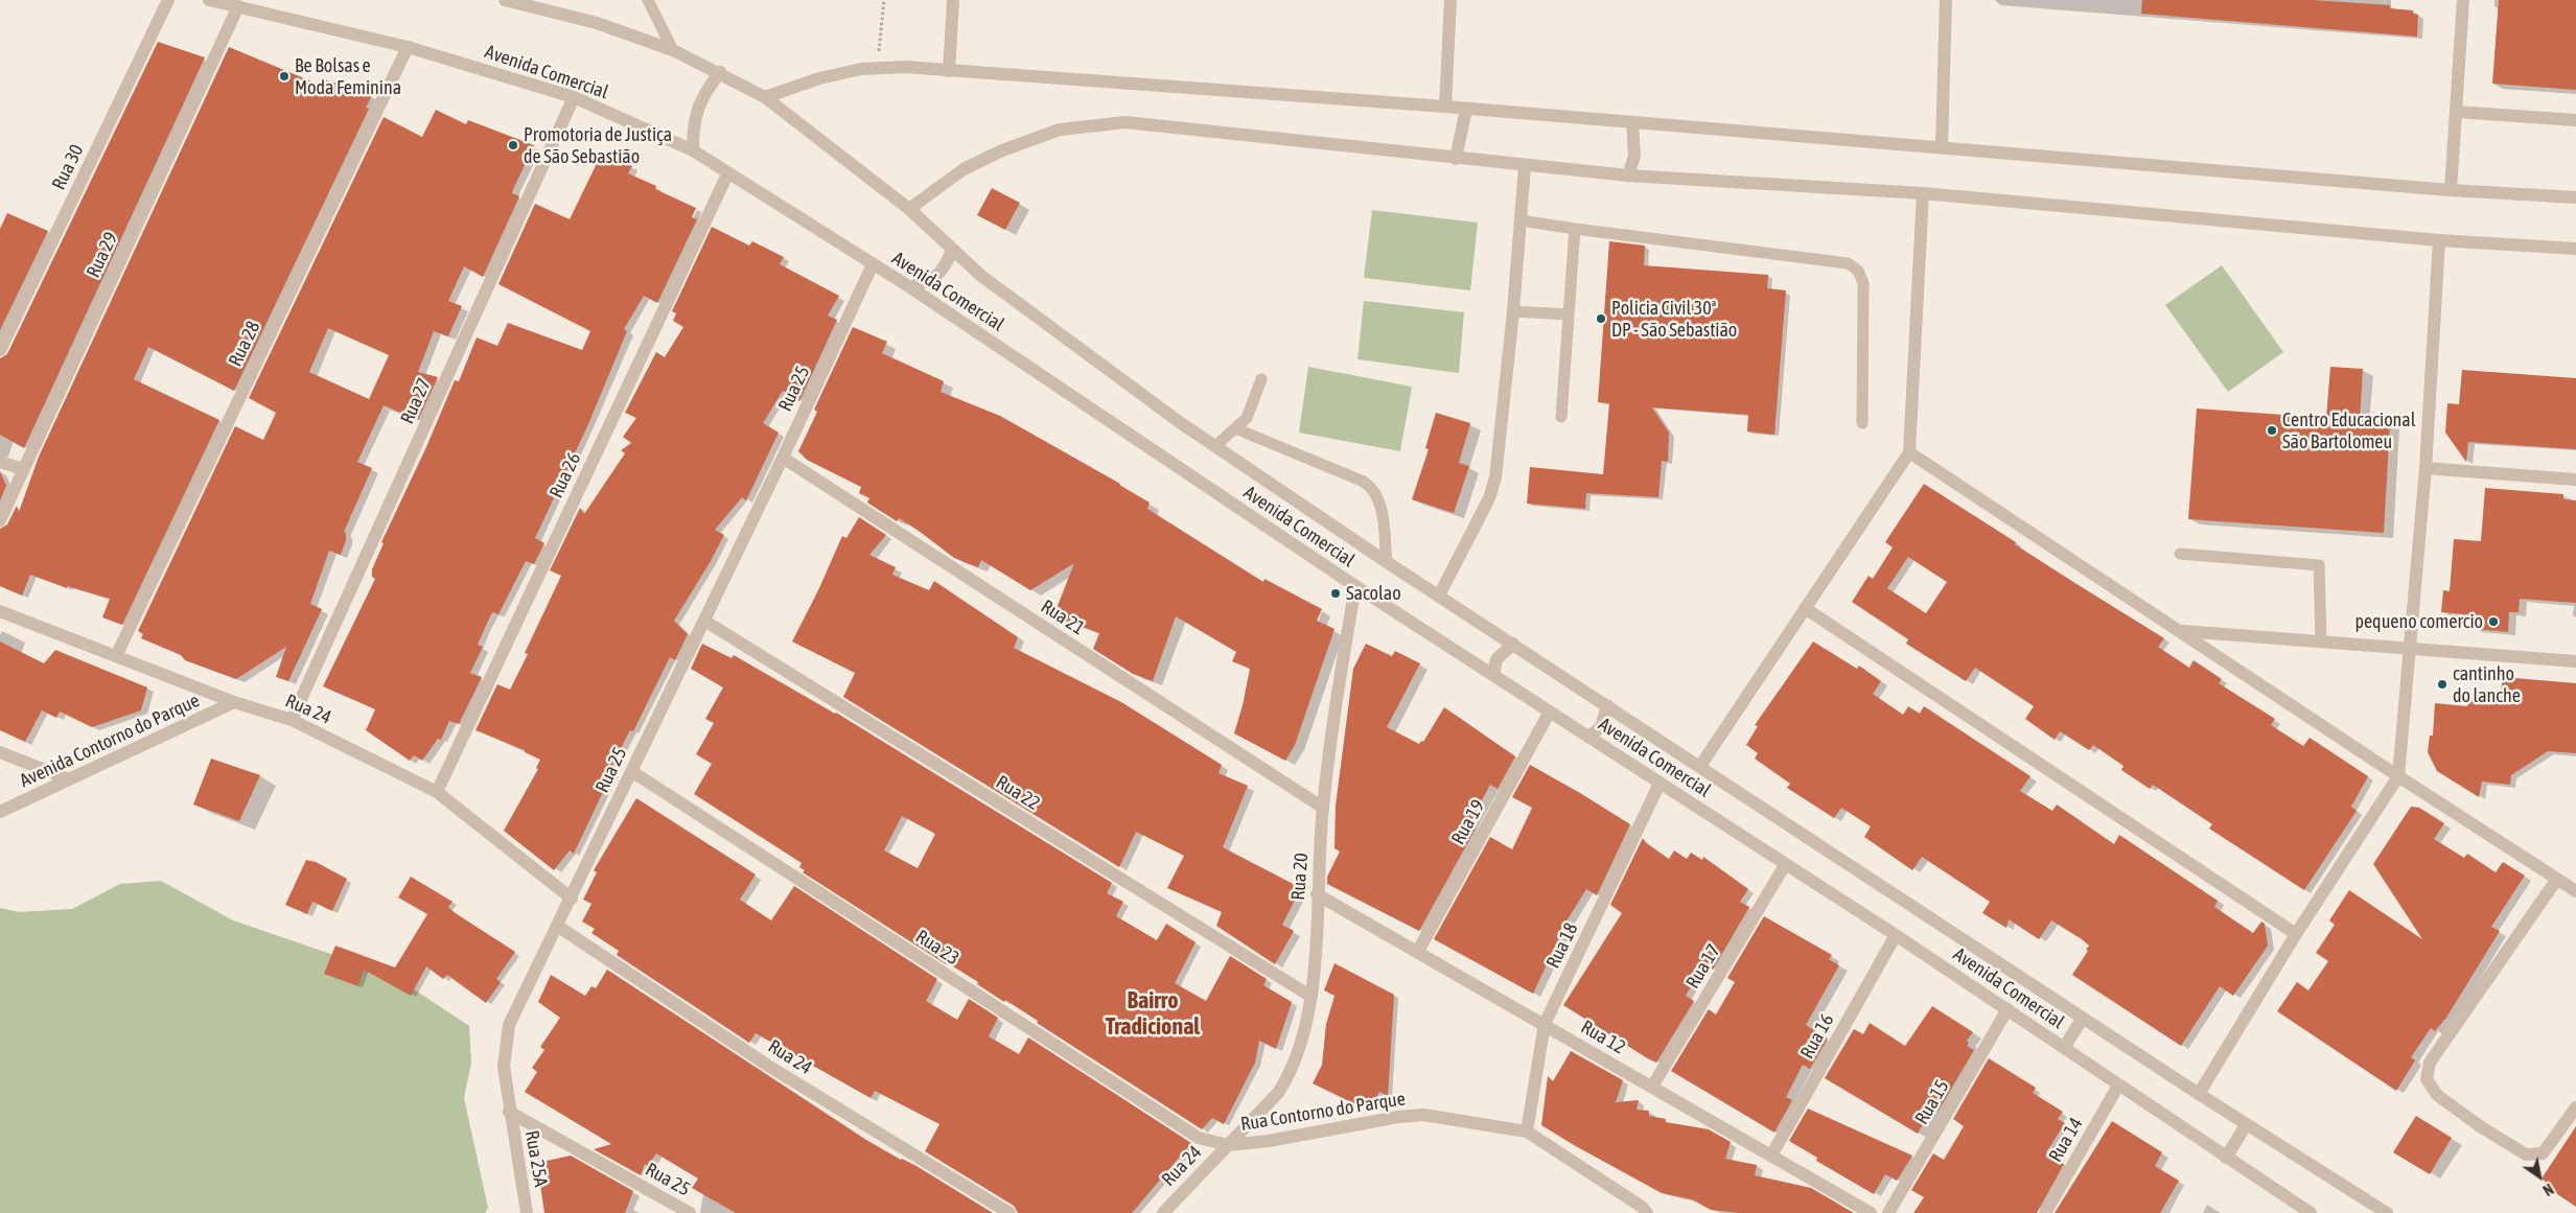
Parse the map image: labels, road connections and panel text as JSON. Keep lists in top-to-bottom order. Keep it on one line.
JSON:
{"streets":{"street":["Avenida Comercial","Rua 30","Rua 29","Rua 28","Rua 25","Rua 27","Rua 26","Rua 21","Rua 24","Avenida Contorno do Parque","Rua 22","Rua 19","Rua 20","Rua 18","Rua 23","Rua 17","Rua 16","Rua 12","Rua 15","Rua Contorno do Parque","Rua 14","Rua 25A"]},"crossings":[["Avenida Comercial","Rua 29"],["Avenida Comercial","Rua 28"],["Avenida Comercial","Rua 25"],["Avenida Comercial","Rua 27"],["Avenida Comercial","Rua 26"],["Avenida Comercial","Rua 19"],["Avenida Comercial","Rua 20"],["Avenida Comercial","Rua 18"],["Avenida Comercial","Rua 17"],["Avenida Comercial","Rua 16"],["Avenida Comercial","Rua 15"],["Avenida Comercial","Rua 14"],["Rua 28","Rua 24"],["Rua 25","Rua 21"],["Rua 25","Rua 24"],["Rua 25","Rua 22"],["Rua 25","Rua 23"],["Rua 25","Rua 25A"],["Rua 27","Rua 24"],["Rua 26","Rua 24"],["Rua 21","Rua 20"],["Rua 24","Avenida Contorno do Parque"],["Rua 24","Rua 20"],["Rua 24","Rua 23"],["Rua 24","Rua Contorno do Parque"],["Rua 22","Rua 20"],["Rua 19","Rua 12"],["Rua 20","Rua 23"],["Rua 20","Rua 12"],["Rua 20","Rua Contorno do Parque"],["Rua 18","Rua 12"],["Rua 18","Rua Contorno do Parque"],["Rua 23","Rua Contorno do Parque"],["Rua 17","Rua 12"],["Rua 16","Rua 12"]],"districts":["Bairro Tradicional"],"places":["Be Bolsas e Moda Feminina","Promotoria de Justiça de São Sebastião","Policia Civil 30ª DP - São Sebastião","Centro Educacional São Bartolomeu","Sacolao","pequeno comercio","cantinho do lanche"],"north":"bottom right"}
